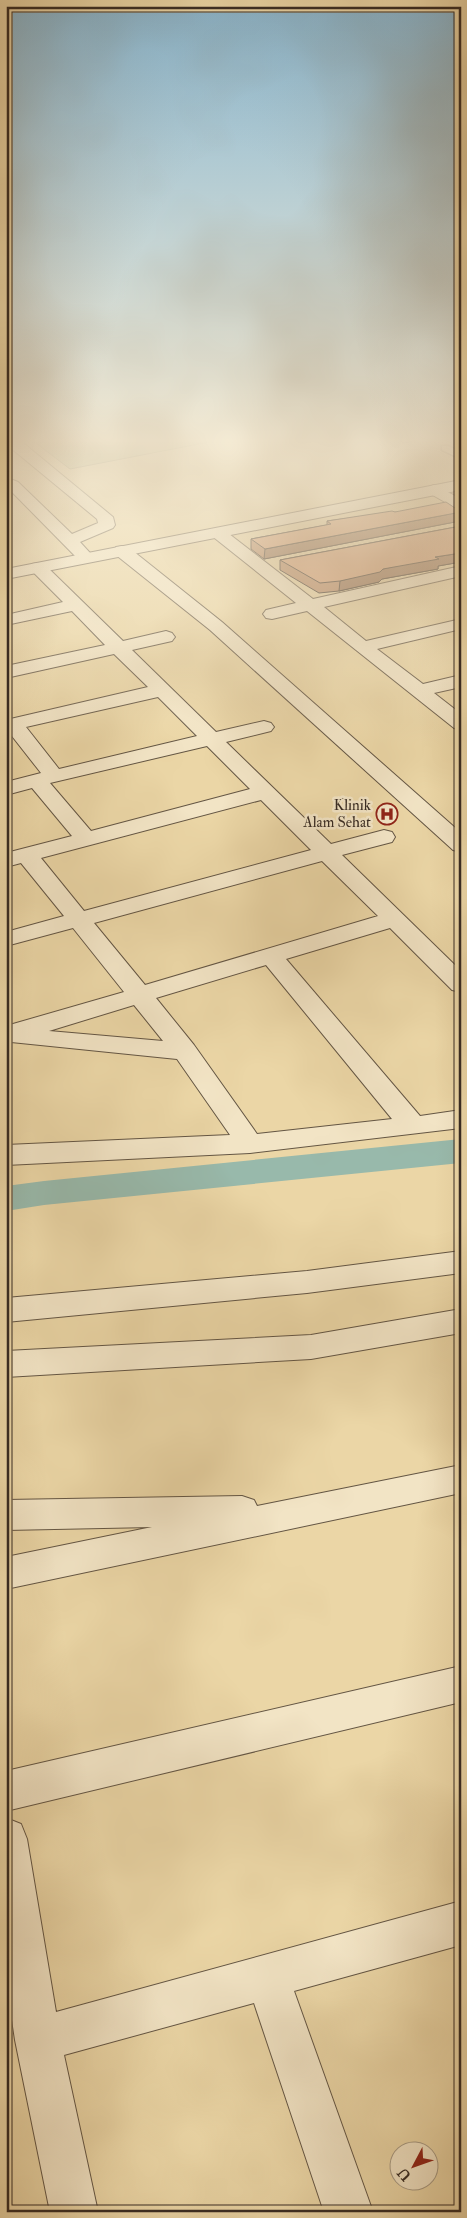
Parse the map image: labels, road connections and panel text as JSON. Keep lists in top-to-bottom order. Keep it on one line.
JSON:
{"places":{"hospital":["Klinik Alam Sehat"]},"north":"bottom left"}
